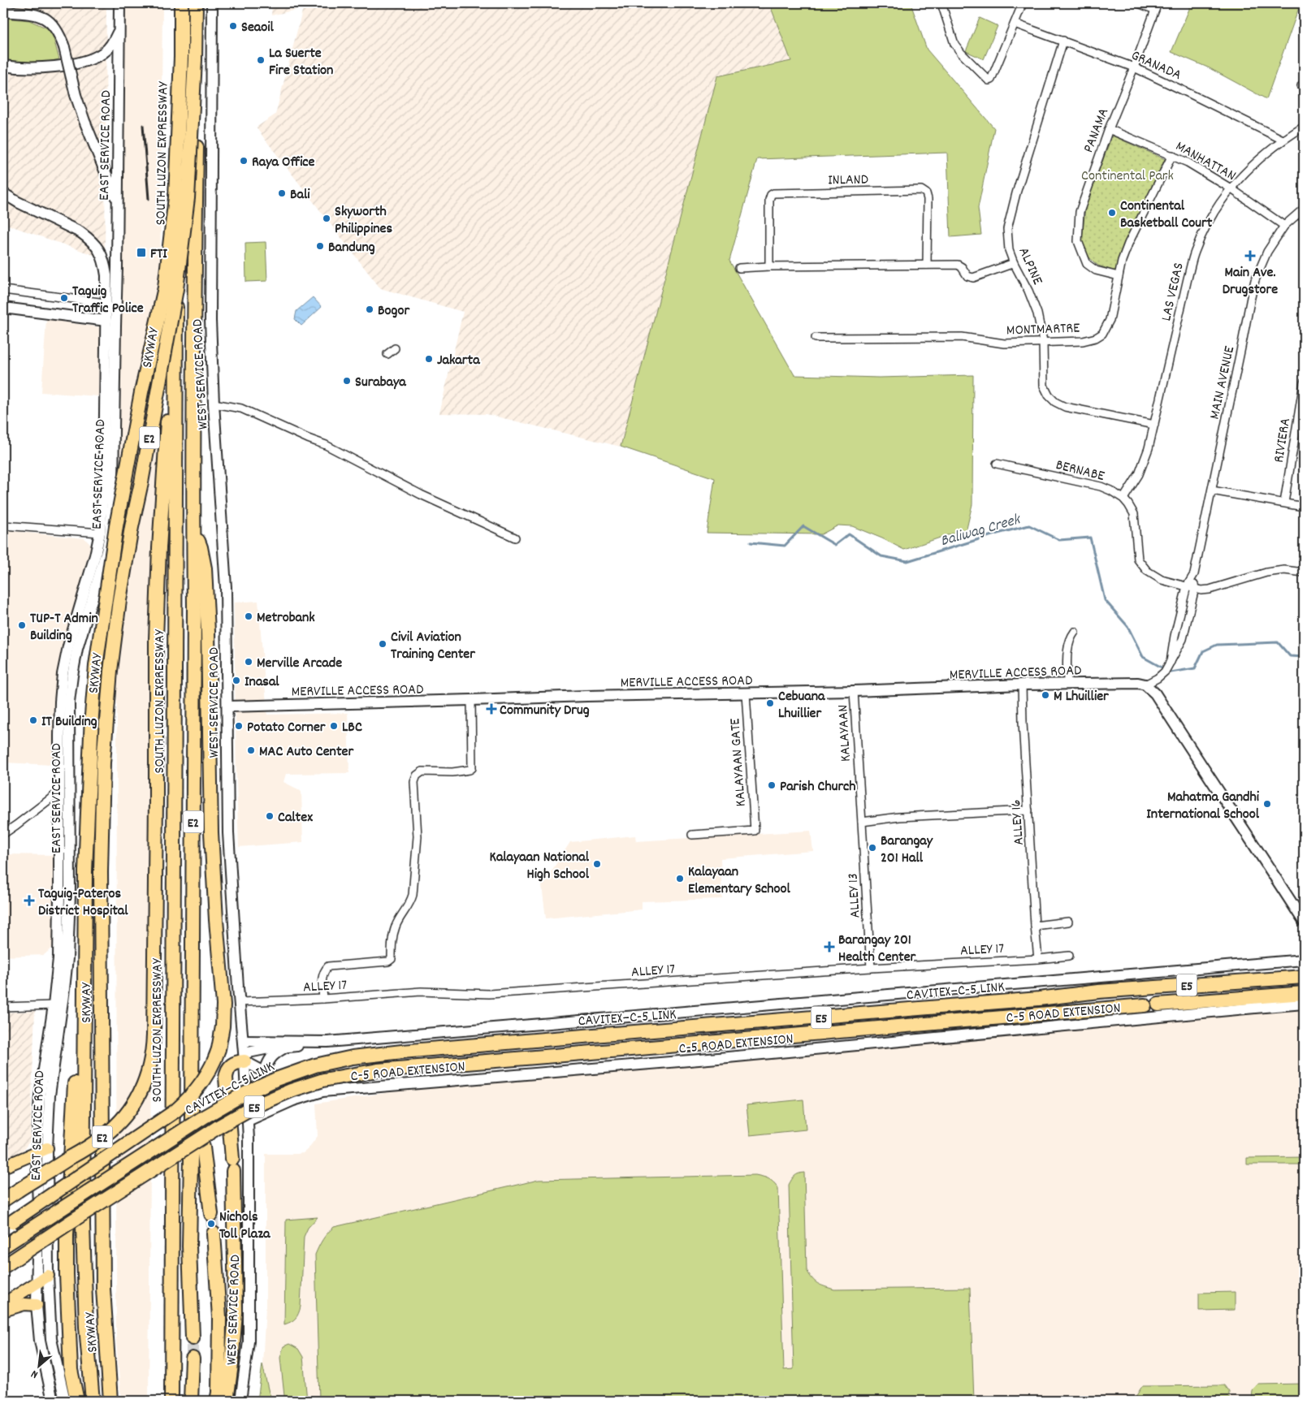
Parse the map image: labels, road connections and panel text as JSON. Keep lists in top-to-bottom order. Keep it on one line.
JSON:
{"streets":{"highway":["SOUTH LUZON EXPRESSWAY","SKYWAY","E2","E5","CAVITEX–C-5 LINK"],"main road":["EAST SERVICE ROAD","WEST SERVICE ROAD","MERVILLE ACCESS ROAD","C-5 ROAD EXTENSION"],"street":["GRANADA","PANAMA","MANHATTAN","INLAND","ALPINE","LAS VEGAS","MONTMARTRE","MAIN AVENUE","RIVIERA","BERNABE","KALAYAAN","KALAYAAN GATE","ALLEY 16","ALLEY 13","ALLEY 17"]},"crossings":[["GRANADA","PANAMA"],["GRANADA","ALPINE"],["GRANADA","LAS VEGAS"],["PANAMA","MANHATTAN"],["PANAMA","MONTMARTRE"],["SOUTH LUZON EXPRESSWAY","SKYWAY"],["MANHATTAN","LAS VEGAS"],["MANHATTAN","MONTMARTRE"],["MANHATTAN","MAIN AVENUE"],["ALPINE","LAS VEGAS"],["ALPINE","MONTMARTRE"],["LAS VEGAS","BERNABE"],["WEST SERVICE ROAD","MERVILLE ACCESS ROAD"],["WEST SERVICE ROAD","ALLEY 17"],["WEST SERVICE ROAD","C-5 ROAD EXTENSION"],["MAIN AVENUE","BERNABE"],["MAIN AVENUE","MERVILLE ACCESS ROAD"],["MERVILLE ACCESS ROAD","KALAYAAN"],["MERVILLE ACCESS ROAD","KALAYAAN GATE"],["MERVILLE ACCESS ROAD","ALLEY 16"],["KALAYAAN","ALLEY 13"],["ALLEY 16","ALLEY 17"],["ALLEY 13","ALLEY 17"]],"water":["Baliwag Creek"],"parks":["Continental Park"],"places":{"other":["Seaoil","La Suerte Fire Station","Raya Office","Bali","Continental Basketball Court","Skyworth Philippines","Bandung","Taguig Traffic Police","Bogor","Jakarta","Surabaya","Metrobank","TUP-T Admin Building","Civil Aviation Training Center","Merville Arcade","Inasal","M Lhuillier","Cebuana Lhuillier","IT Building","Potato Corner","LBC","MAC Auto Center","Parish Church","Mahatma Gandhi International School","Caltex","Barangay 201 Hall","Kalayaan National High School","Kalayaan Elementary School","Nichols Toll Plaza"],"transit":["FTI"],"health":["Main Ave. Drugstore","Community Drug","Taguig-Pateros District Hospital","Barangay 201 Health Center"]},"north":"bottom left"}
